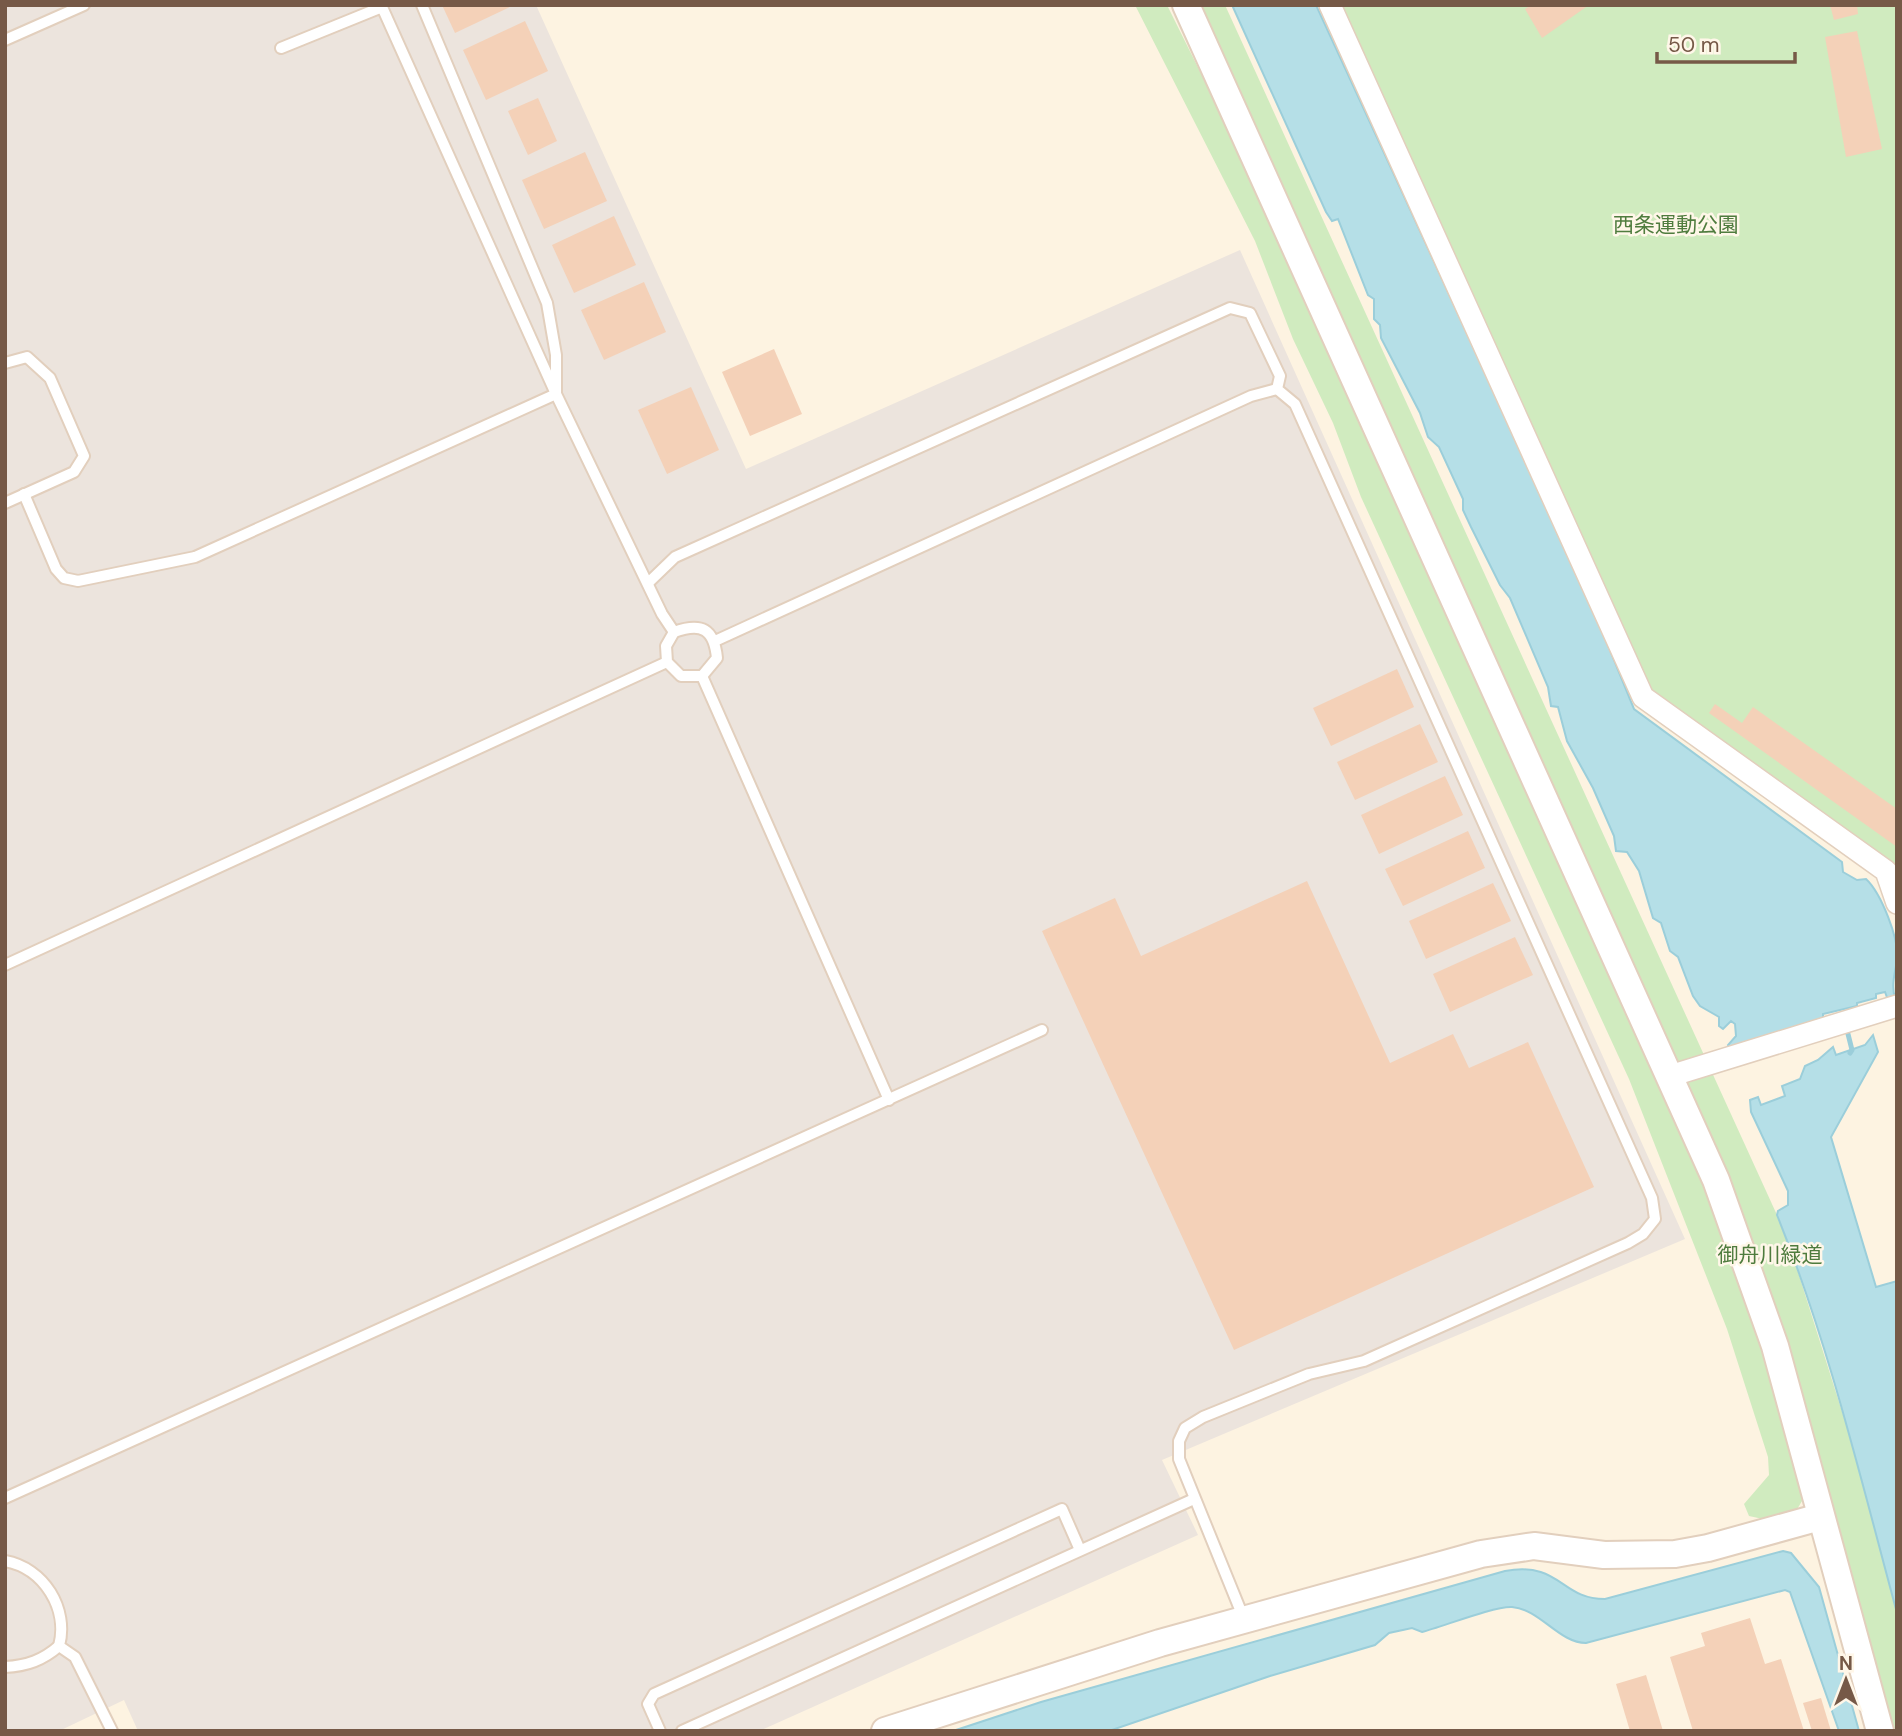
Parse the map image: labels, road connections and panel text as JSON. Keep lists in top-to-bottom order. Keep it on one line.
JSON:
{"parks":["西条運動公園","御舟川緑道"],"scale_bar":"50 m","north":"top"}
